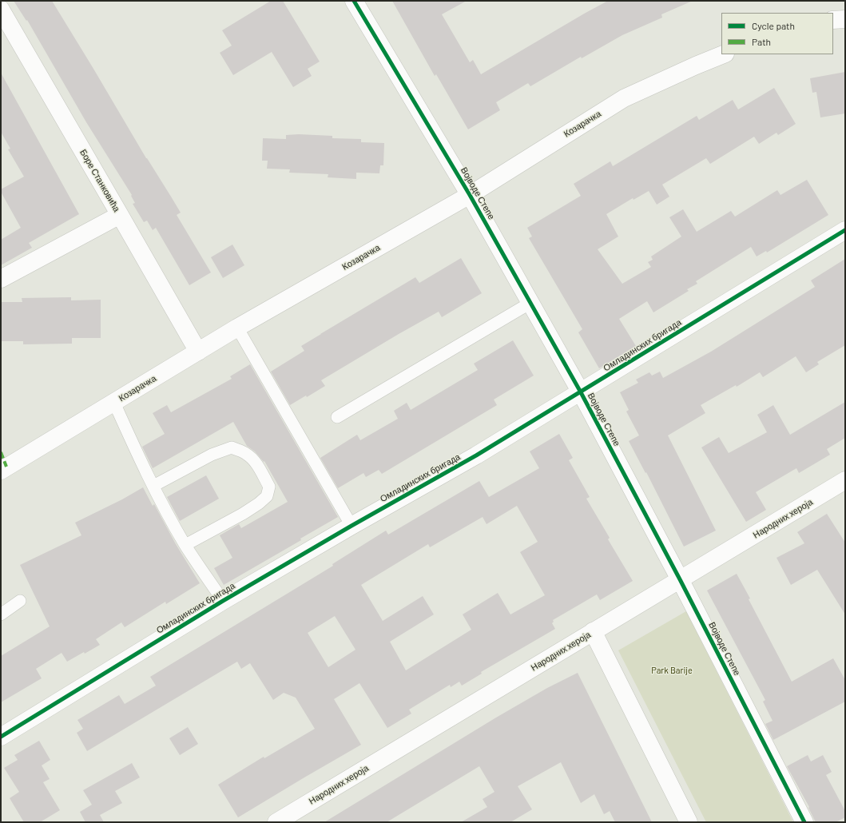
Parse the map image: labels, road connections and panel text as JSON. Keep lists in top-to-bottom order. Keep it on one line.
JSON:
{"streets":{"street":["Козарачка","Боре Станковића","Војводе Степе","Омладинских бригада","Народних хероја"]},"crossings":[["Козарачка","Боре Станковића"],["Козарачка","Војводе Степе"],["Војводе Степе","Омладинских бригада"],["Војводе Степе","Народних хероја"]],"parks":["Park Barije"],"legend":["Cycle path","Path"]}
